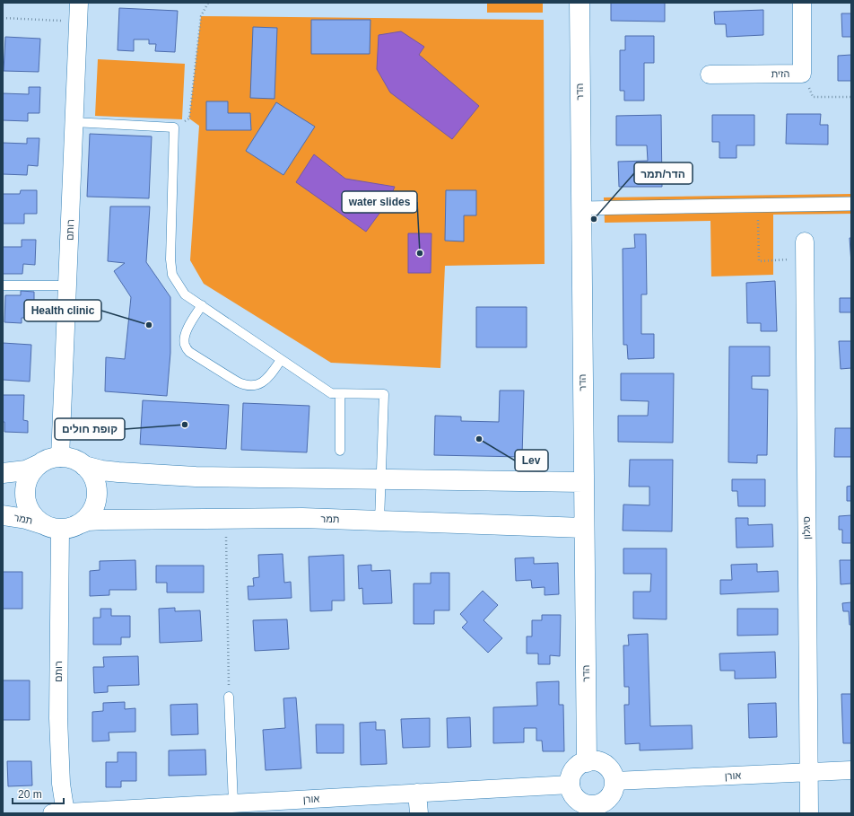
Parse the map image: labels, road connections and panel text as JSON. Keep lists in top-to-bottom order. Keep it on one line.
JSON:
{"streets":{"street":["הזית","הדר","רותם","תמר","סיגלון","אורן"]},"crossings":[["הדר","תמר"],["הדר","אורן"],["רותם","תמר"],["רותם","אורן"],["סיגלון","אורן"]],"places":["הדר/תמר","water slides","Health clinic","קופת חולים","Lev"],"scale_bar":"20 m"}
